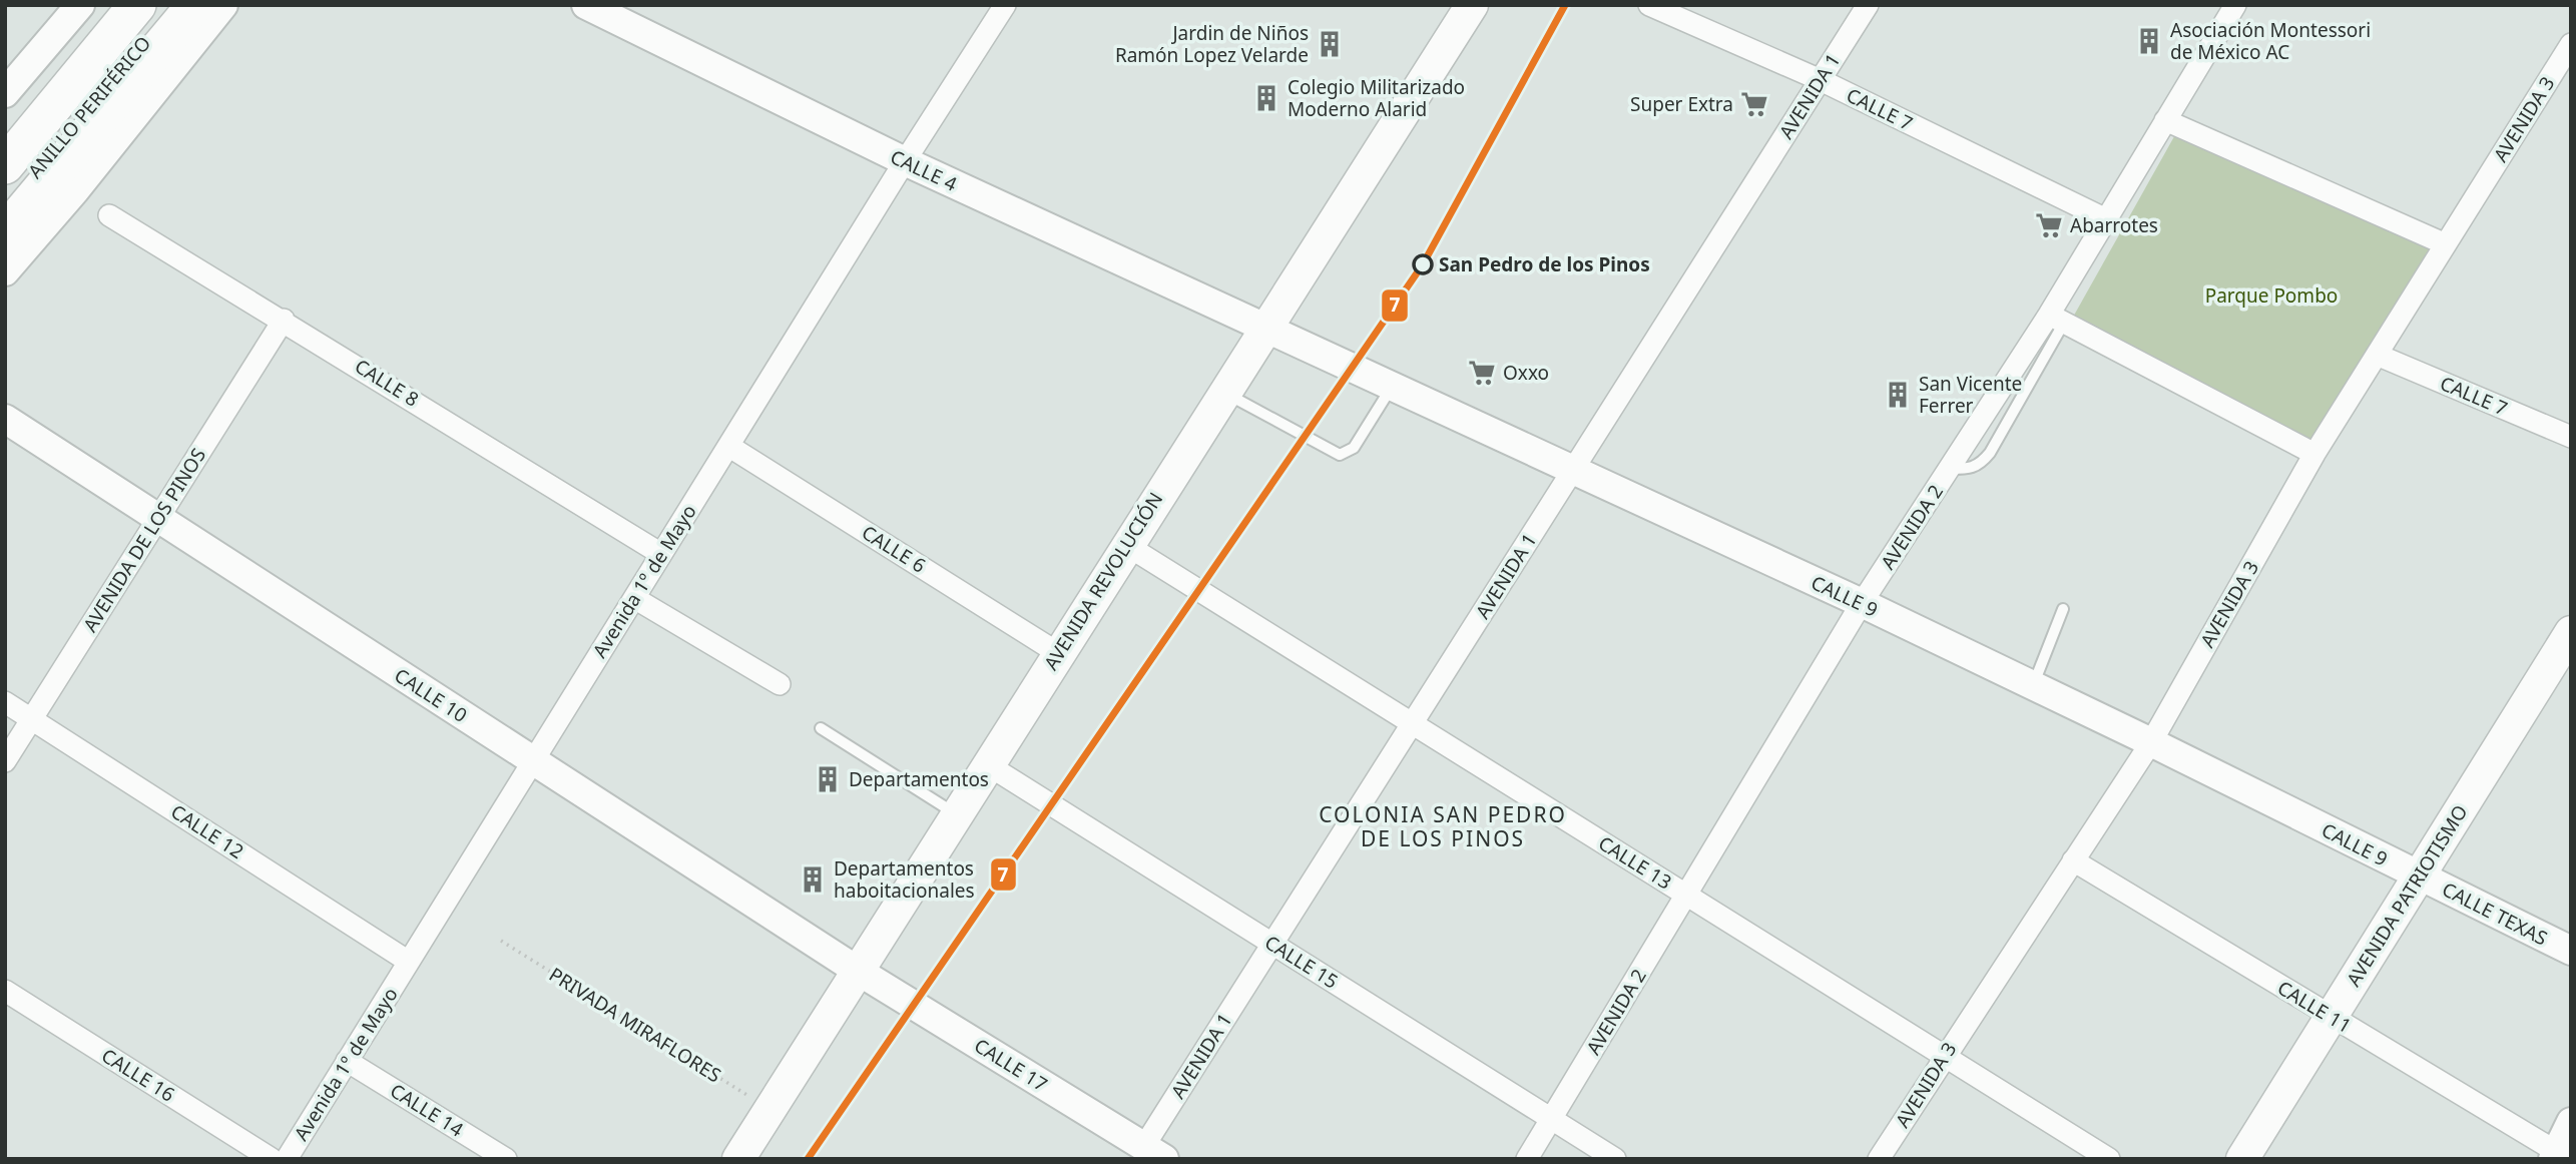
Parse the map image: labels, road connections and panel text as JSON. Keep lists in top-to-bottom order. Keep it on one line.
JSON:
{"streets":{"highway":["ANILLO PERIFÉRICO"],"main road":["AVENIDA REVOLUCIÓN","AVENIDA PATRIOTISMO"],"street":["AVENIDA 1","CALLE 7","AVENIDA 3","CALLE 4","CALLE 8","AVENIDA 2","AVENIDA DE LOS PINOS","CALLE 6","Avenida 1º de Mayo","CALLE 9","CALLE 10","CALLE 12","CALLE 13","CALLE TEXAS","CALLE 15","CALLE 11","CALLE 17","CALLE 16","CALLE 14"],"path":["PRIVADA MIRAFLORES"]},"crossings":[["AVENIDA 1","CALLE 7"],["AVENIDA 1","CALLE 9"],["AVENIDA 1","CALLE 13"],["AVENIDA 1","CALLE 15"],["AVENIDA 1","CALLE 17"],["CALLE 7","AVENIDA 3"],["CALLE 7","AVENIDA 2"],["AVENIDA 3","CALLE 9"],["AVENIDA 3","CALLE 13"],["AVENIDA 3","CALLE 11"],["CALLE 4","Avenida 1º de Mayo"],["CALLE 4","AVENIDA REVOLUCIÓN"],["CALLE 4","CALLE 9"],["CALLE 8","AVENIDA DE LOS PINOS"],["CALLE 8","Avenida 1º de Mayo"],["AVENIDA 2","CALLE 9"],["AVENIDA 2","CALLE 13"],["AVENIDA 2","CALLE 15"],["AVENIDA DE LOS PINOS","CALLE 10"],["AVENIDA DE LOS PINOS","CALLE 12"],["CALLE 6","Avenida 1º de Mayo"],["CALLE 6","AVENIDA REVOLUCIÓN"],["Avenida 1º de Mayo","CALLE 10"],["Avenida 1º de Mayo","CALLE 12"],["Avenida 1º de Mayo","CALLE 14"],["AVENIDA REVOLUCIÓN","CALLE 9"],["AVENIDA REVOLUCIÓN","CALLE 10"],["AVENIDA REVOLUCIÓN","CALLE 13"],["AVENIDA REVOLUCIÓN","CALLE 15"],["AVENIDA REVOLUCIÓN","PRIVADA MIRAFLORES"],["AVENIDA REVOLUCIÓN","CALLE 17"],["CALLE 9","AVENIDA PATRIOTISMO"],["CALLE 9","CALLE TEXAS"],["CALLE 10","CALLE 17"],["AVENIDA PATRIOTISMO","CALLE TEXAS"],["AVENIDA PATRIOTISMO","CALLE 11"]],"districts":["COLONIA SAN PEDRO DE LOS PINOS"],"parks":["Parque Pombo"],"places":{"building":["Asociación Montessori de México AC","Jardin de Niños Ramón Lopez Velarde","Colegio Militarizado Moderno Alarid","San Vicente Ferrer","Departamentos","Departamentos haboitacionales"],"supermarket":["Super Extra","Abarrotes","Oxxo"],"other":["San Pedro de los Pinos"]},"lines":["metro line 7"]}
